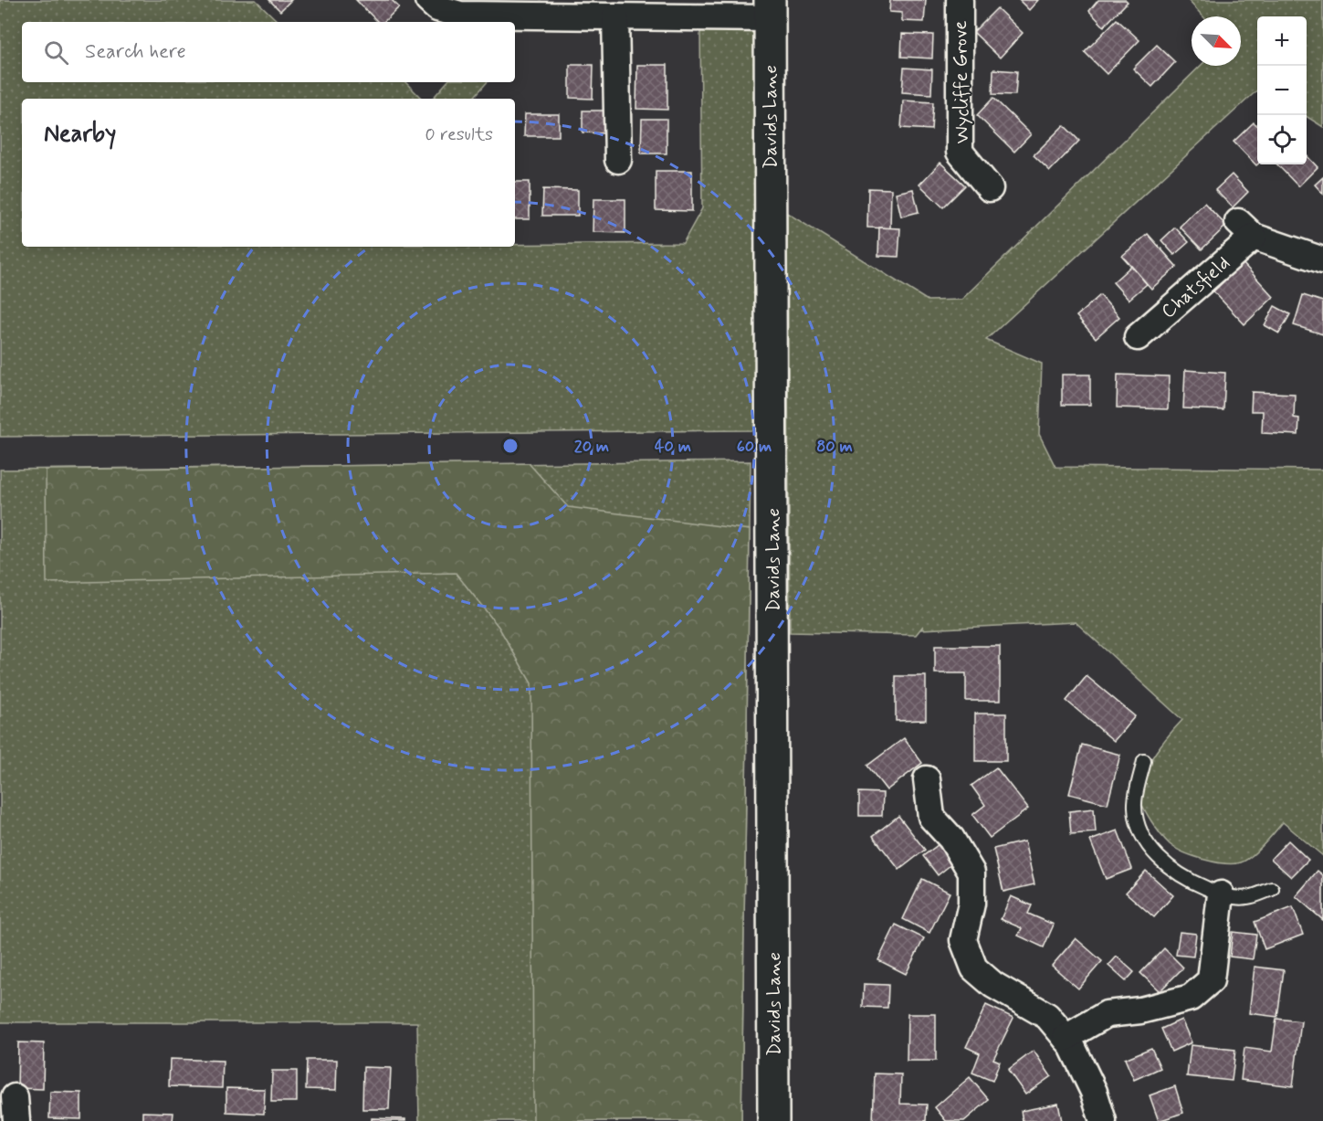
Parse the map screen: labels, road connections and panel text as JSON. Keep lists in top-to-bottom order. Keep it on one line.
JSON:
{"streets":{"street":["Wycliffe Grove","Davids Lane","Chatsfield"]},"north":"bottom right","page":{"map_buttons":["+","−"],"search":"Search here","heading":["Nearby","0 results"]},"rings":["20 m","40 m","60 m","80 m"]}
